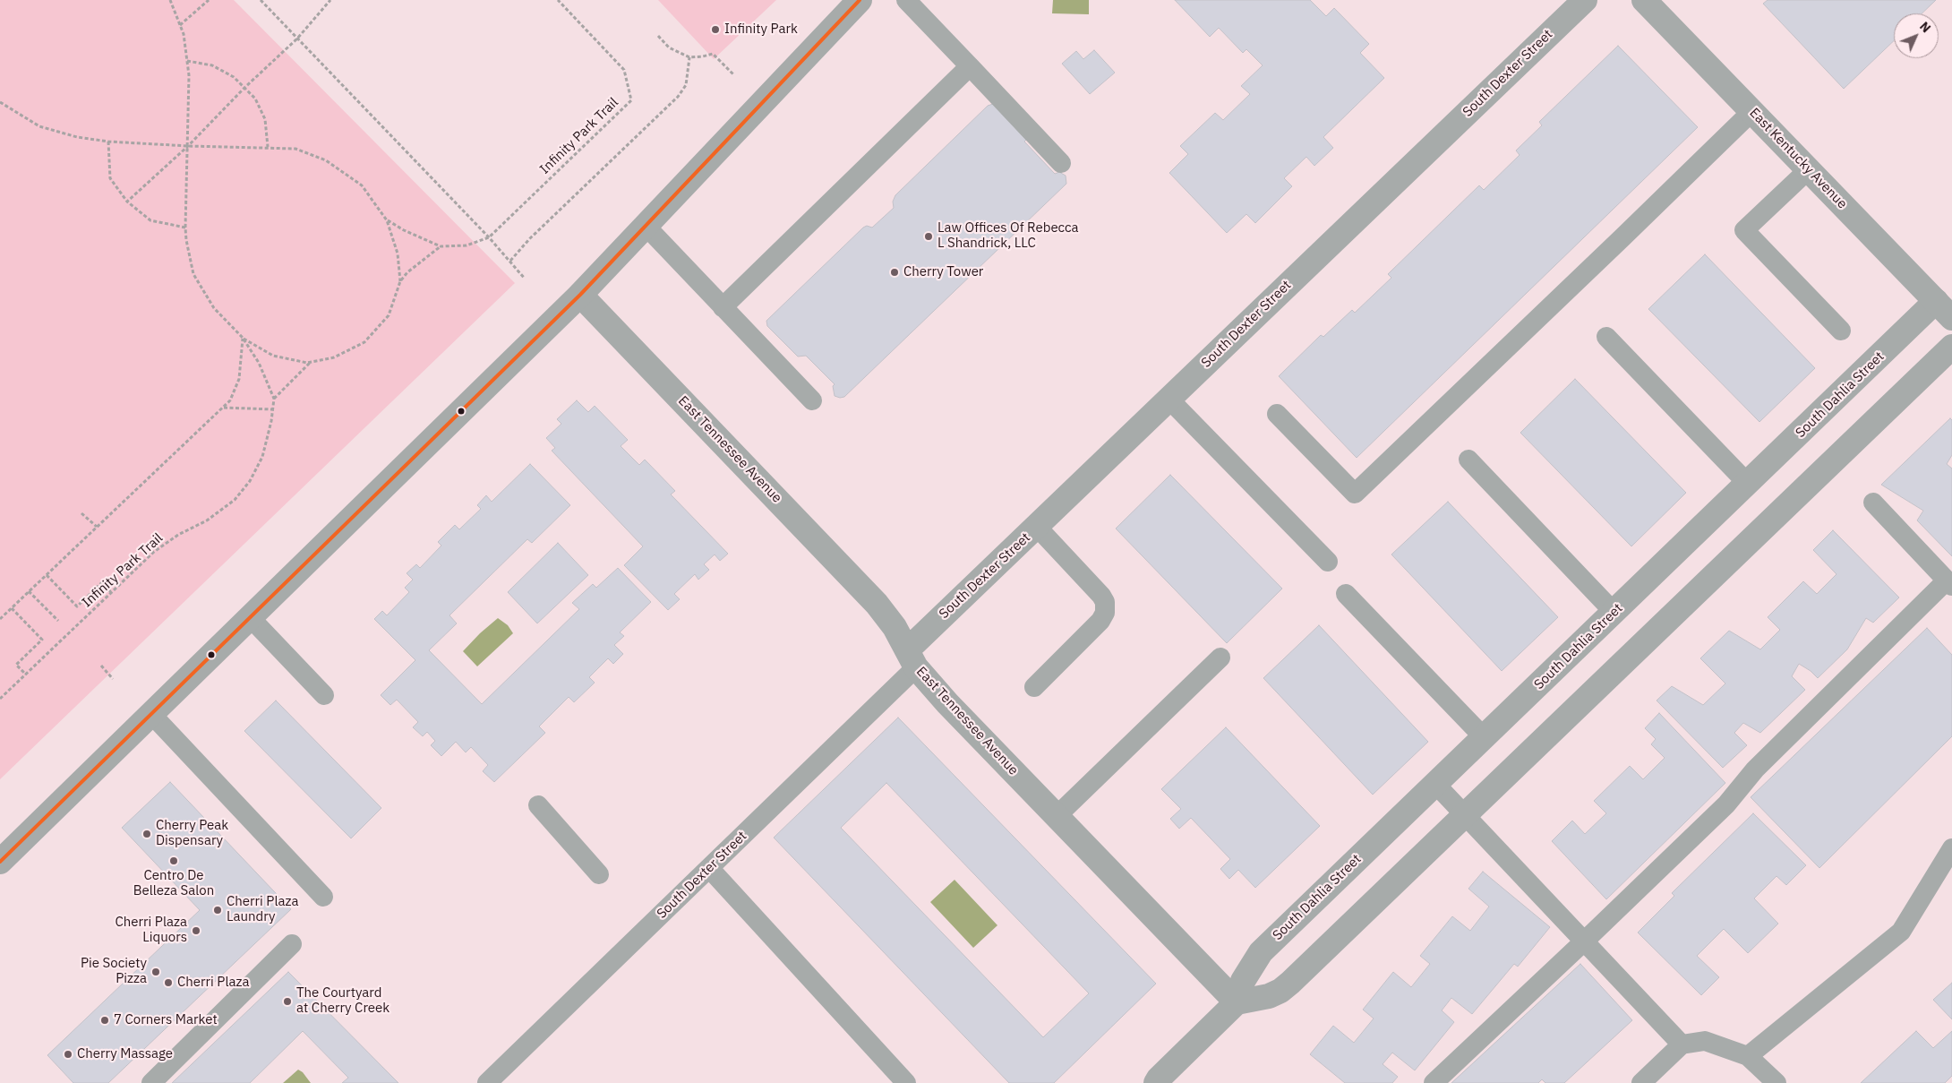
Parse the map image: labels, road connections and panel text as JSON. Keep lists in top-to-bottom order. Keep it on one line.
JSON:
{"streets":{"street":["South Dexter Street","East Kentucky Avenue","South Dahlia Street","East Tennessee Avenue"],"path":["Infinity Park Trail"]},"crossings":[["South Dexter Street","East Tennessee Avenue"],["East Kentucky Avenue","South Dahlia Street"],["South Dahlia Street","East Tennessee Avenue"]],"places":["Infinity Park","Law Offices Of Rebecca L Shandrick, LLC","Cherry Tower","Cherry Peak Dispensary","Centro De Belleza Salon","Cherri Plaza Laundry","Cherri Plaza Liquors","Pie Society Pizza","Cherri Plaza","The Courtyard at Cherry Creek","7 Corners Market","Cherry Massage"],"north":"top right"}
